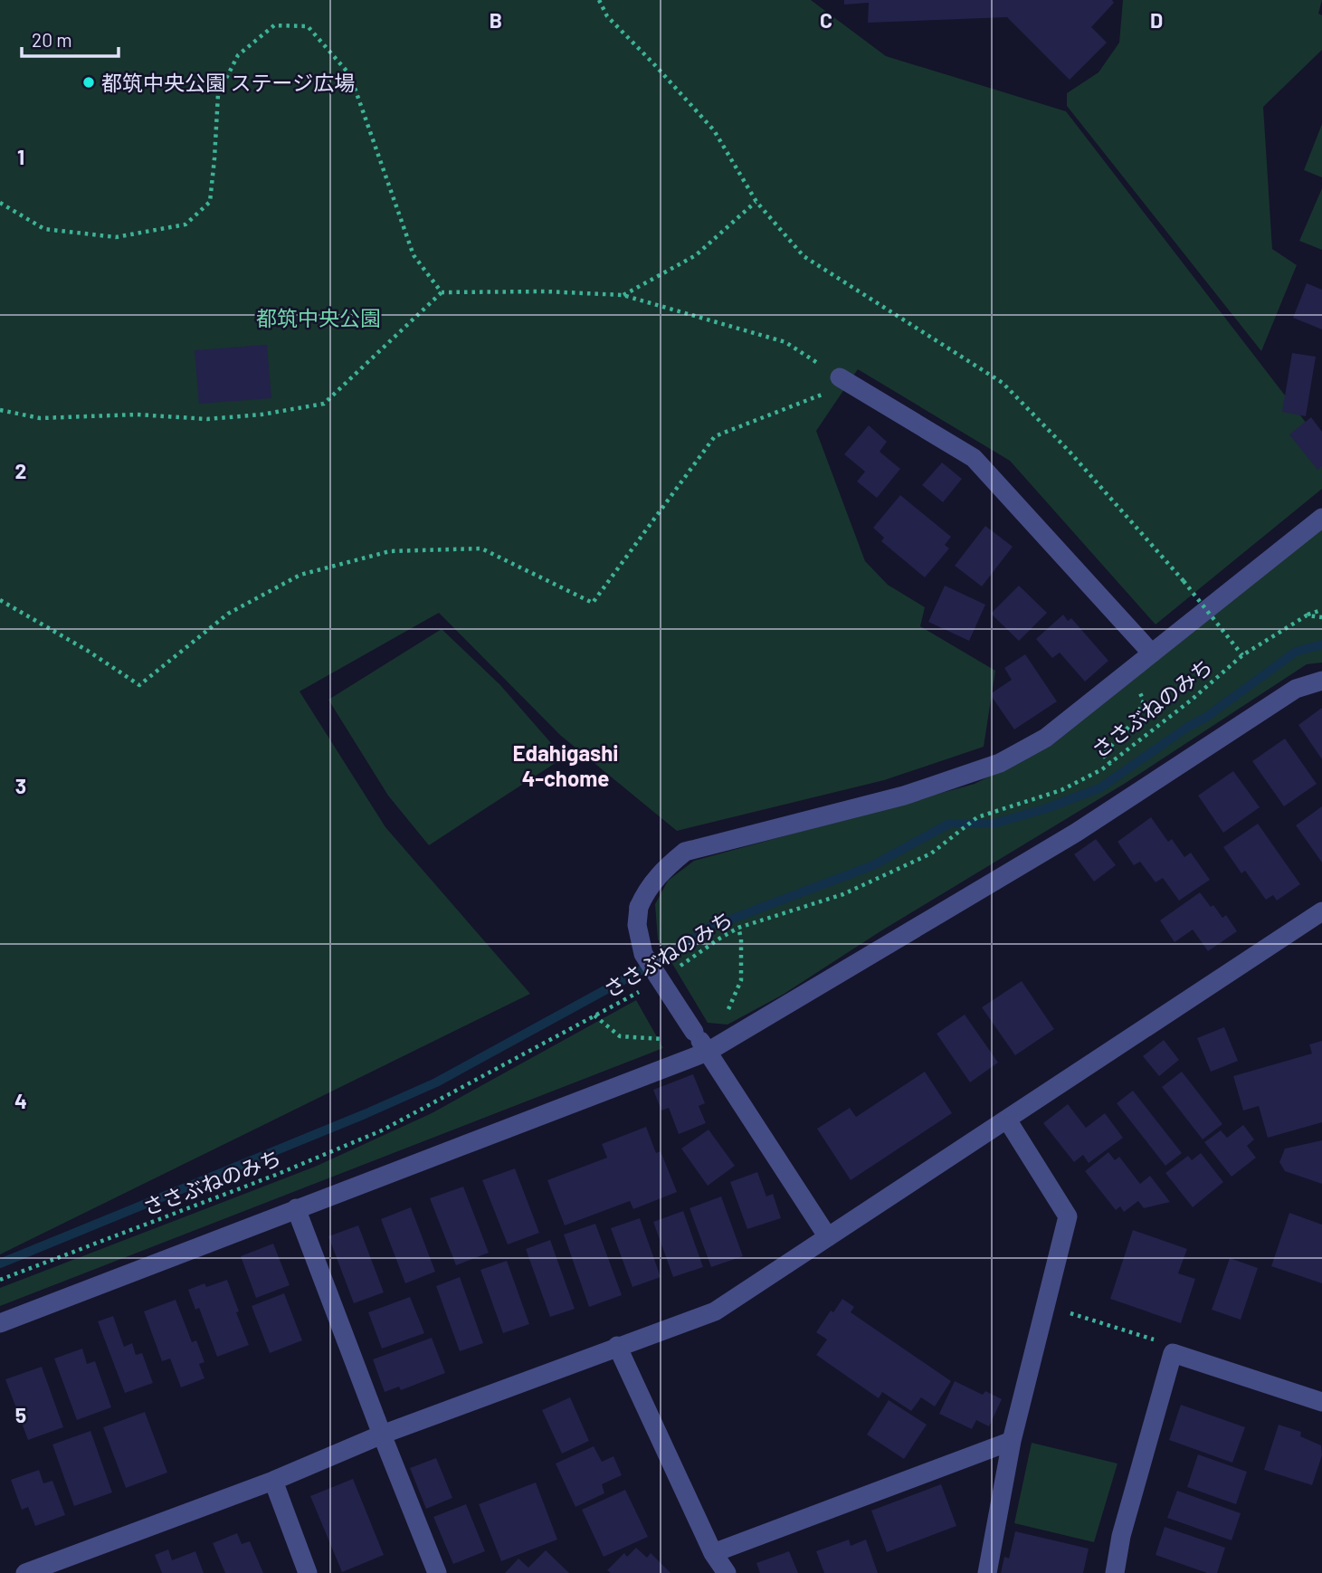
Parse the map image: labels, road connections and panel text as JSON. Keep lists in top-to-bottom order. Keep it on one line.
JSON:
{"streets":{"path":["ささぶねのみち"]},"districts":["Edahigashi 4-chome"],"parks":["都筑中央公園"],"places":["都筑中央公園 ステージ広場"],"scale_bar":"20 m","grid":{"columns":["B","C","D"],"rows":["1","2","3","4","5"]}}
